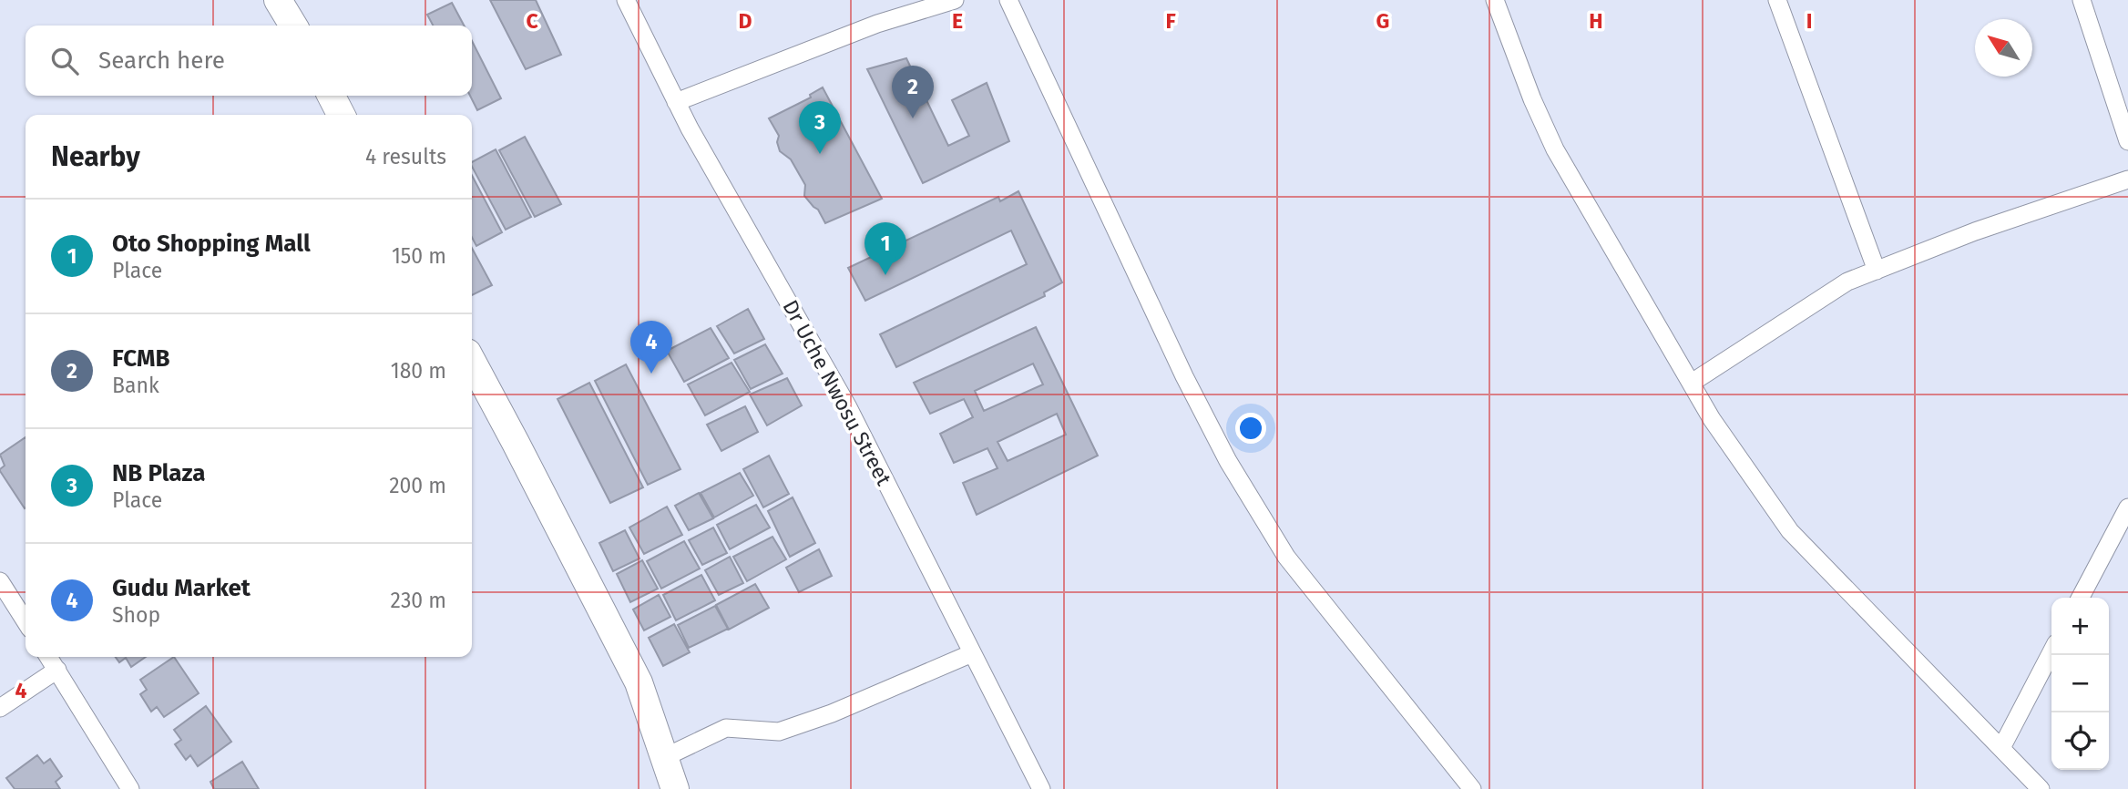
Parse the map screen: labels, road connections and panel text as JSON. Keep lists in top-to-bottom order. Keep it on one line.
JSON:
{"streets":{"street":["Dr Uche Nwosu Street"]},"north":"top left","page":{"search":"Search here","pins":["2","3","1","4"],"heading":["Nearby","4 results"],"list":[{"mark":"1","name":"Oto Shopping Mall","note":"Place","value":"150 m"},{"mark":"2","name":"FCMB","note":"Bank","value":"180 m"},{"mark":"3","name":"NB Plaza","note":"Place","value":"200 m"},{"mark":"4","name":"Gudu Market","note":"Shop","value":"230 m"}],"map_buttons":["+","−"]},"grid":{"columns":["C","D","E","F","G","H","I"],"rows":["4"]}}
